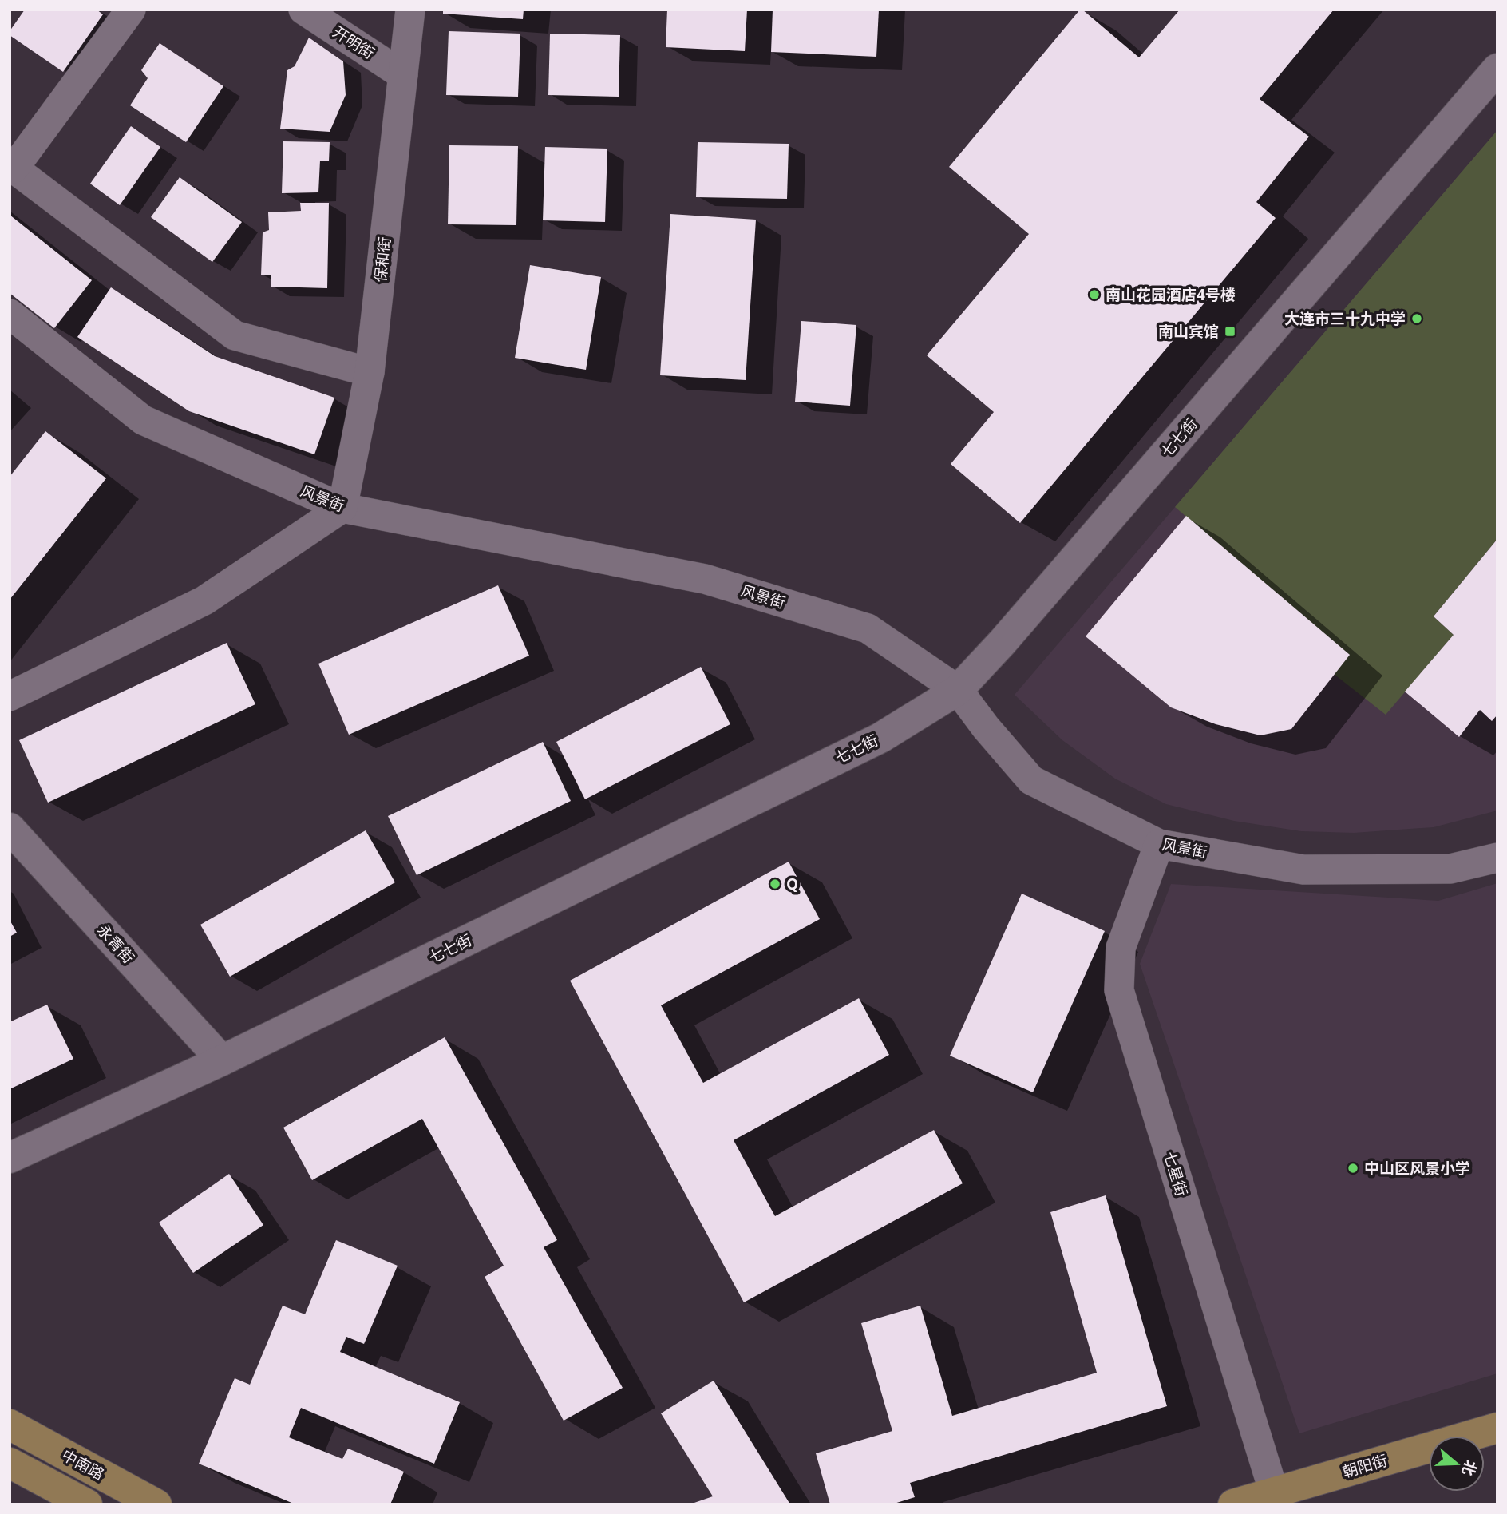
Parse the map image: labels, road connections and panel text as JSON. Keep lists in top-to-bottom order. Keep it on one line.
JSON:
{"streets":{"main road":["七七街","永青街","中南路","朝阳街"],"street":["开明街","保和街","风景街","七星街"]},"crossings":[["开明街","保和街"],["保和街","风景街"],["七七街","风景街"],["七七街","永青街"],["风景街","七星街"],["七星街","朝阳街"]],"places":{"other":["南山花园酒店4号楼","大连市三十九中学","Q","中山区风景小学"],"transit":["南山宾馆"]},"north":"right"}
